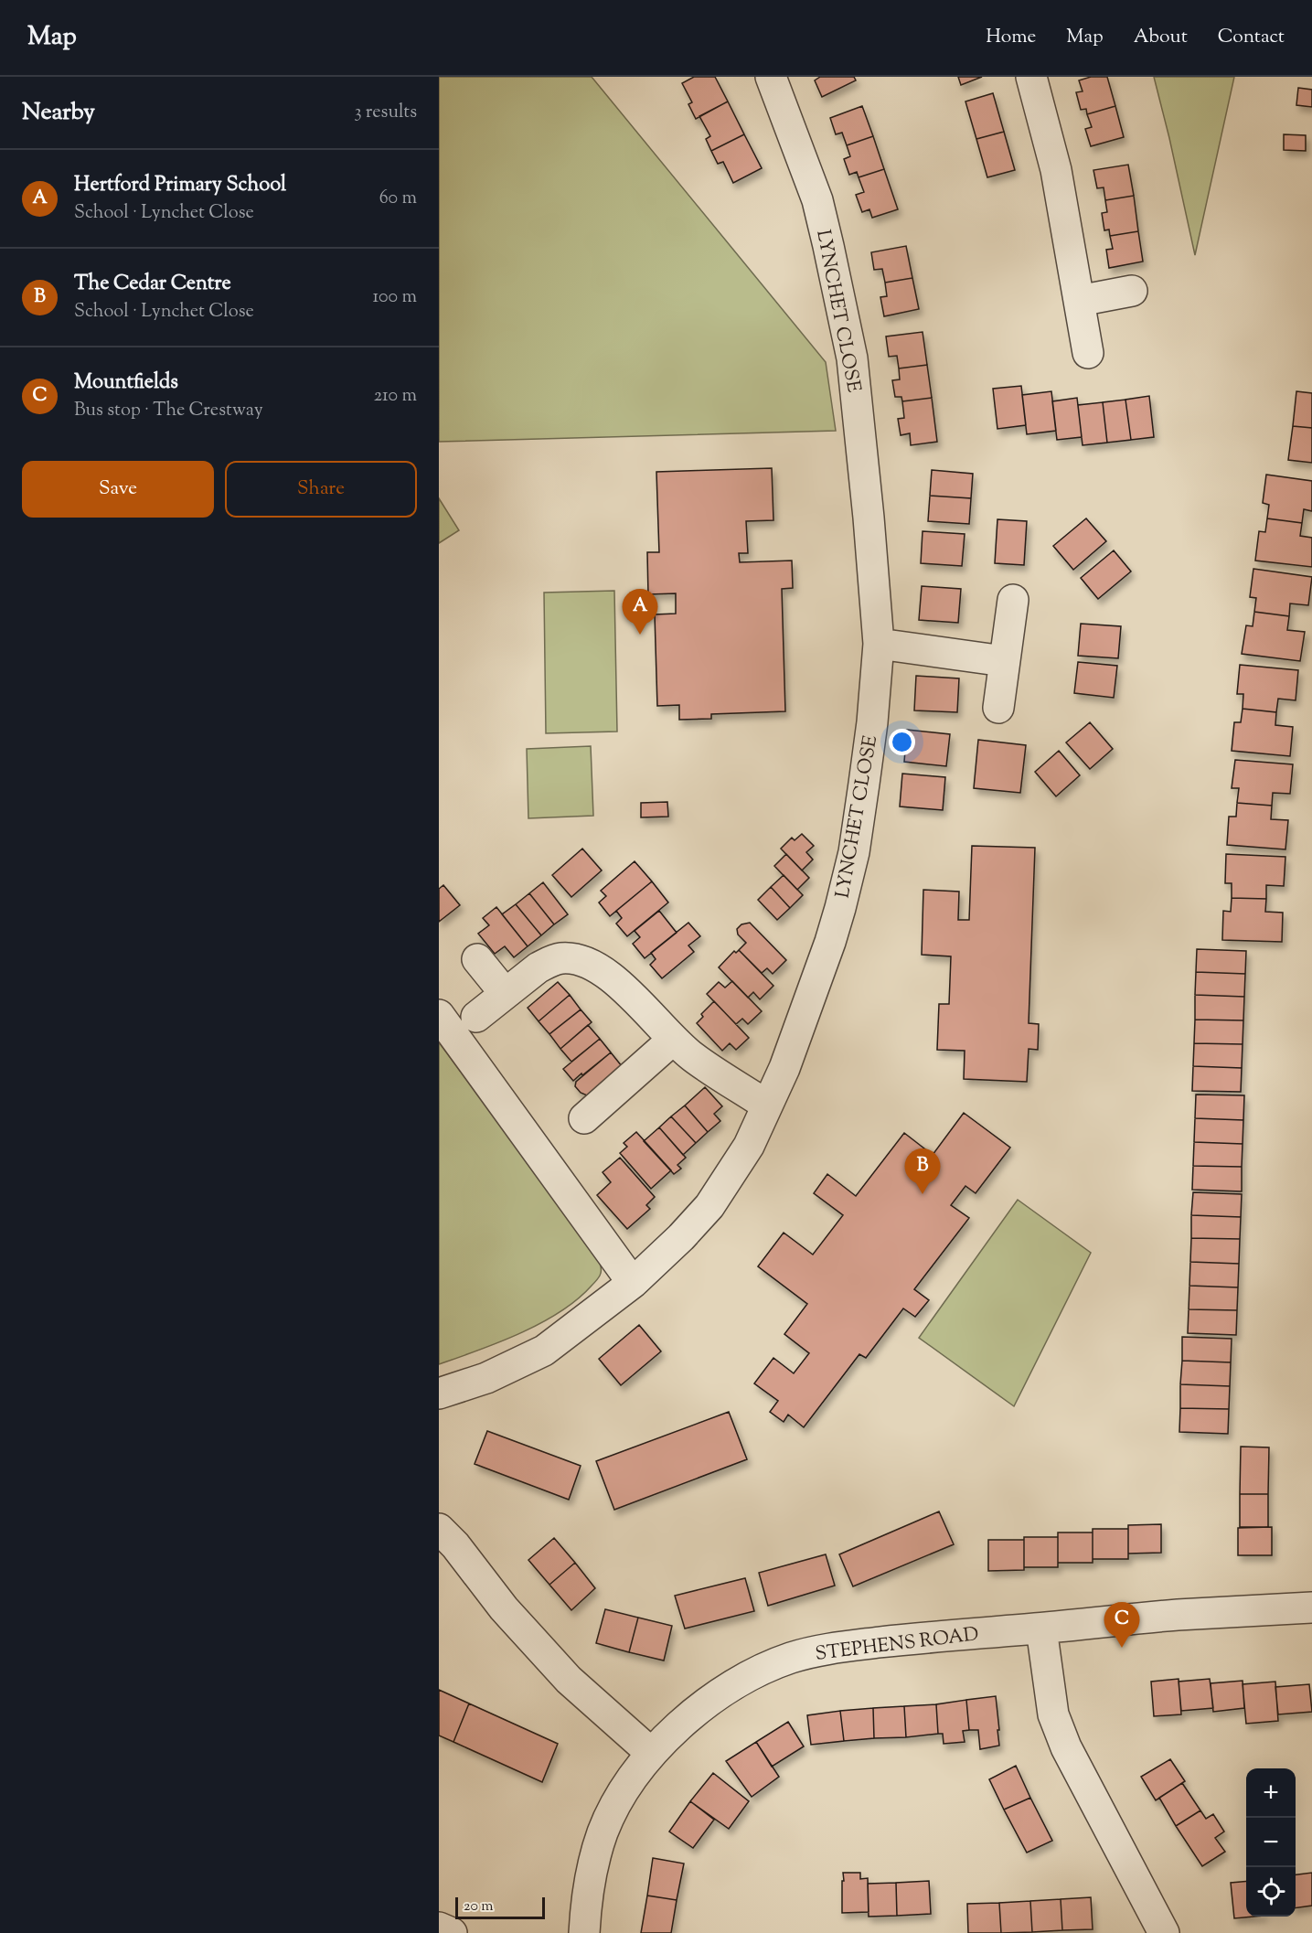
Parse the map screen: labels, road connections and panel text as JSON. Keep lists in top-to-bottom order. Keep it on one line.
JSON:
{"streets":{"street":["LYNCHET CLOSE","STEPHENS ROAD"]},"scale_bar":"20 m","page":{"header":"Map","nav":["Home","Map","About","Contact"],"heading":["Nearby","3 results"],"list":[{"mark":"A","name":"Hertford Primary School","note":"School · Lynchet Close","value":"60 m"},{"mark":"B","name":"The Cedar Centre","note":"School · Lynchet Close","value":"100 m"},{"mark":"C","name":"Mountfields","note":"Bus stop · The Crestway","value":"210 m"}],"buttons":["Save","Share"],"pins":["A","B","C"],"map_buttons":["+","−"],"scale":"20 m"}}
